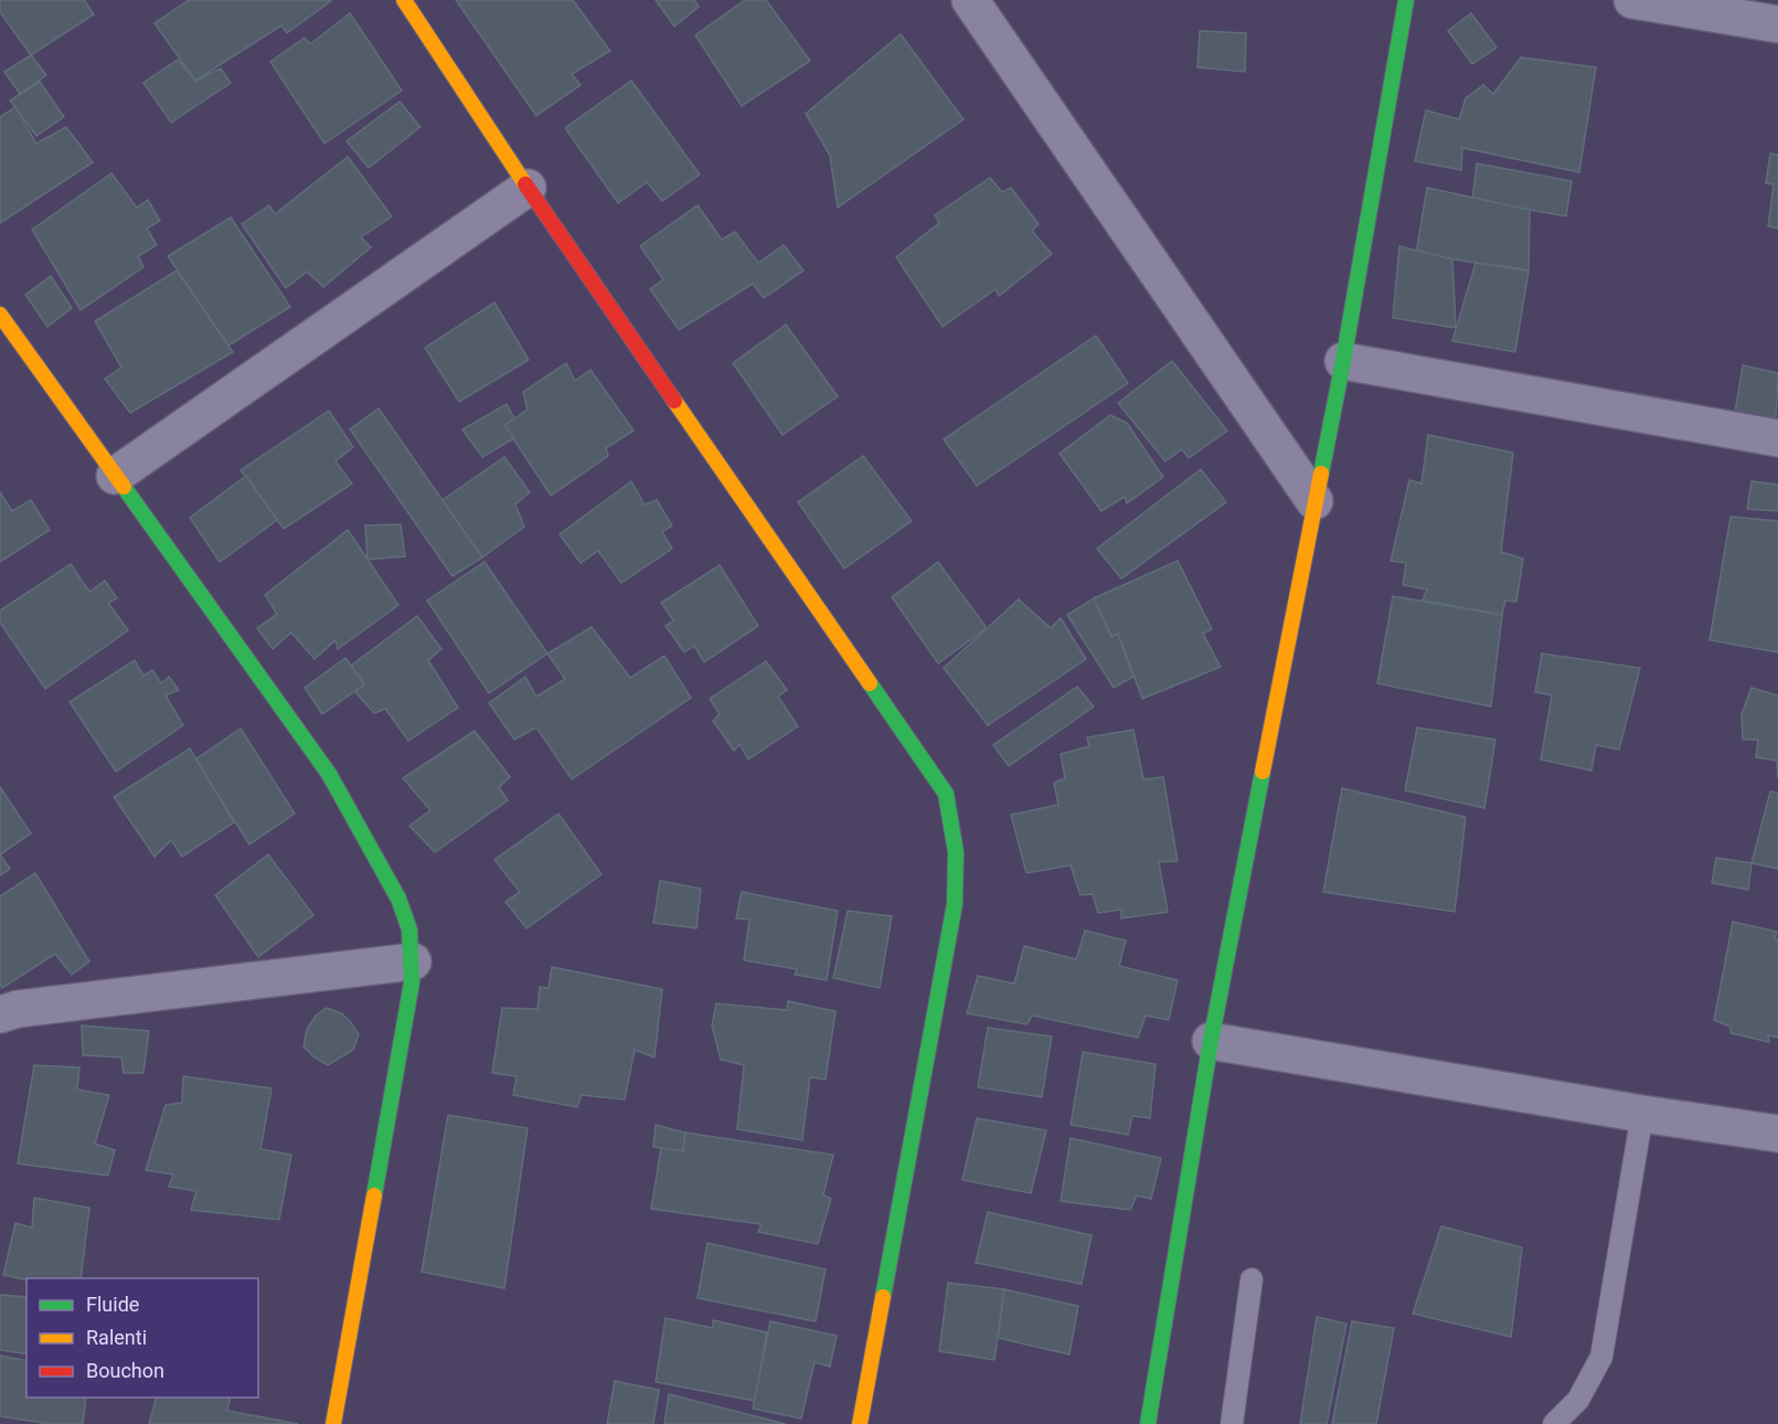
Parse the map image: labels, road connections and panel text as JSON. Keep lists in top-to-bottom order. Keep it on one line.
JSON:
{"legend":["Fluide","Ralenti","Bouchon"]}
